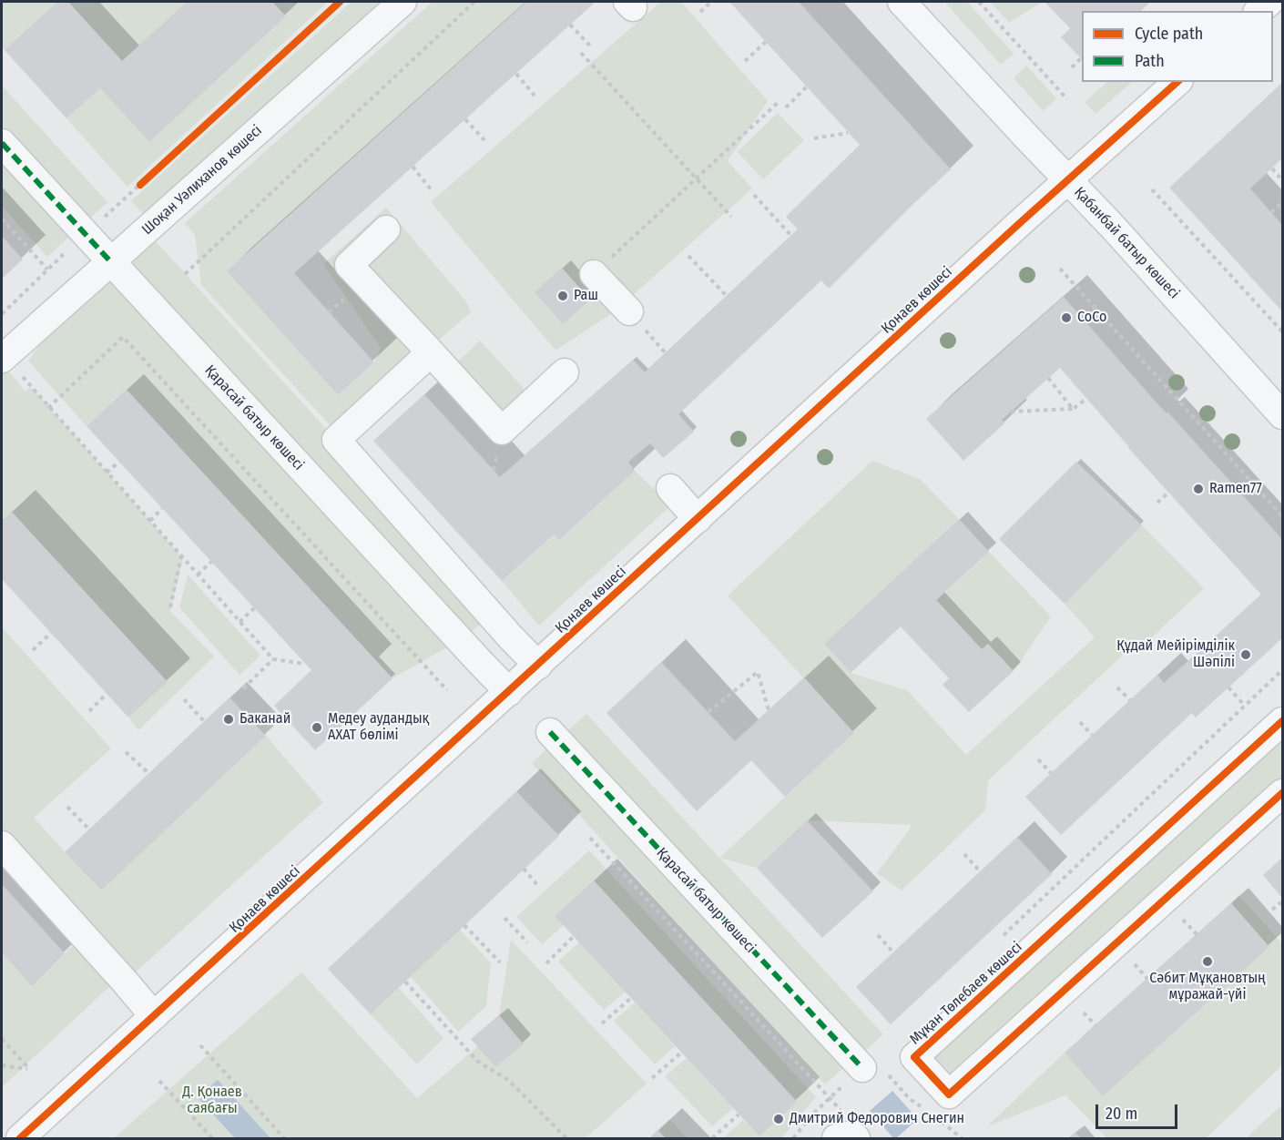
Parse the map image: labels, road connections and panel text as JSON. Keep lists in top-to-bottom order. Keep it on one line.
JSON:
{"streets":{"street":["Шоқан Уәлиханов көшесі","Қабанбай батыр көшесі","Қонаев көшесі","Қарасай батыр көшесі","Мұқан Төлебаев көшесі"]},"crossings":[["Шоқан Уәлиханов көшесі","Қарасай батыр көшесі"],["Қабанбай батыр көшесі","Қонаев көшесі"],["Қонаев көшесі","Қарасай батыр көшесі"]],"parks":["Д. Қонаев саябағы"],"places":["Раш","CoCo","Ramen77","Құдай Мейірімділік Шәпілі","Баканай","Медеу аудандық АХАТ бөлімі","Сәбит Мұқановтың мұражай-үйі","Дмитрий Федорович Снегин"],"legend":["Cycle path","Path"],"scale_bar":"20 m"}
